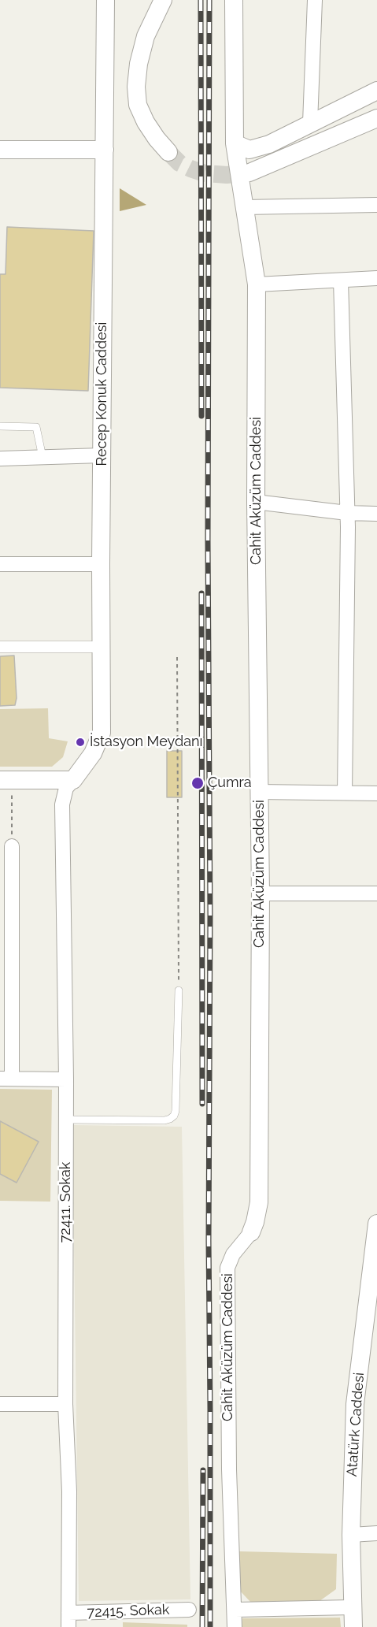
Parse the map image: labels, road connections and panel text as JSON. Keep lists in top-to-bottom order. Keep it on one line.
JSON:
{"streets":{"street":["Recep Konuk Caddesi","Cahit Aküzüm Caddesi","72411. Sokak","Atatürk Caddesi","72415. Sokak"]},"crossings":[["Recep Konuk Caddesi","72411. Sokak"],["72411. Sokak","72415. Sokak"]],"places":["İstasyon Meydanı","Çumra"]}
